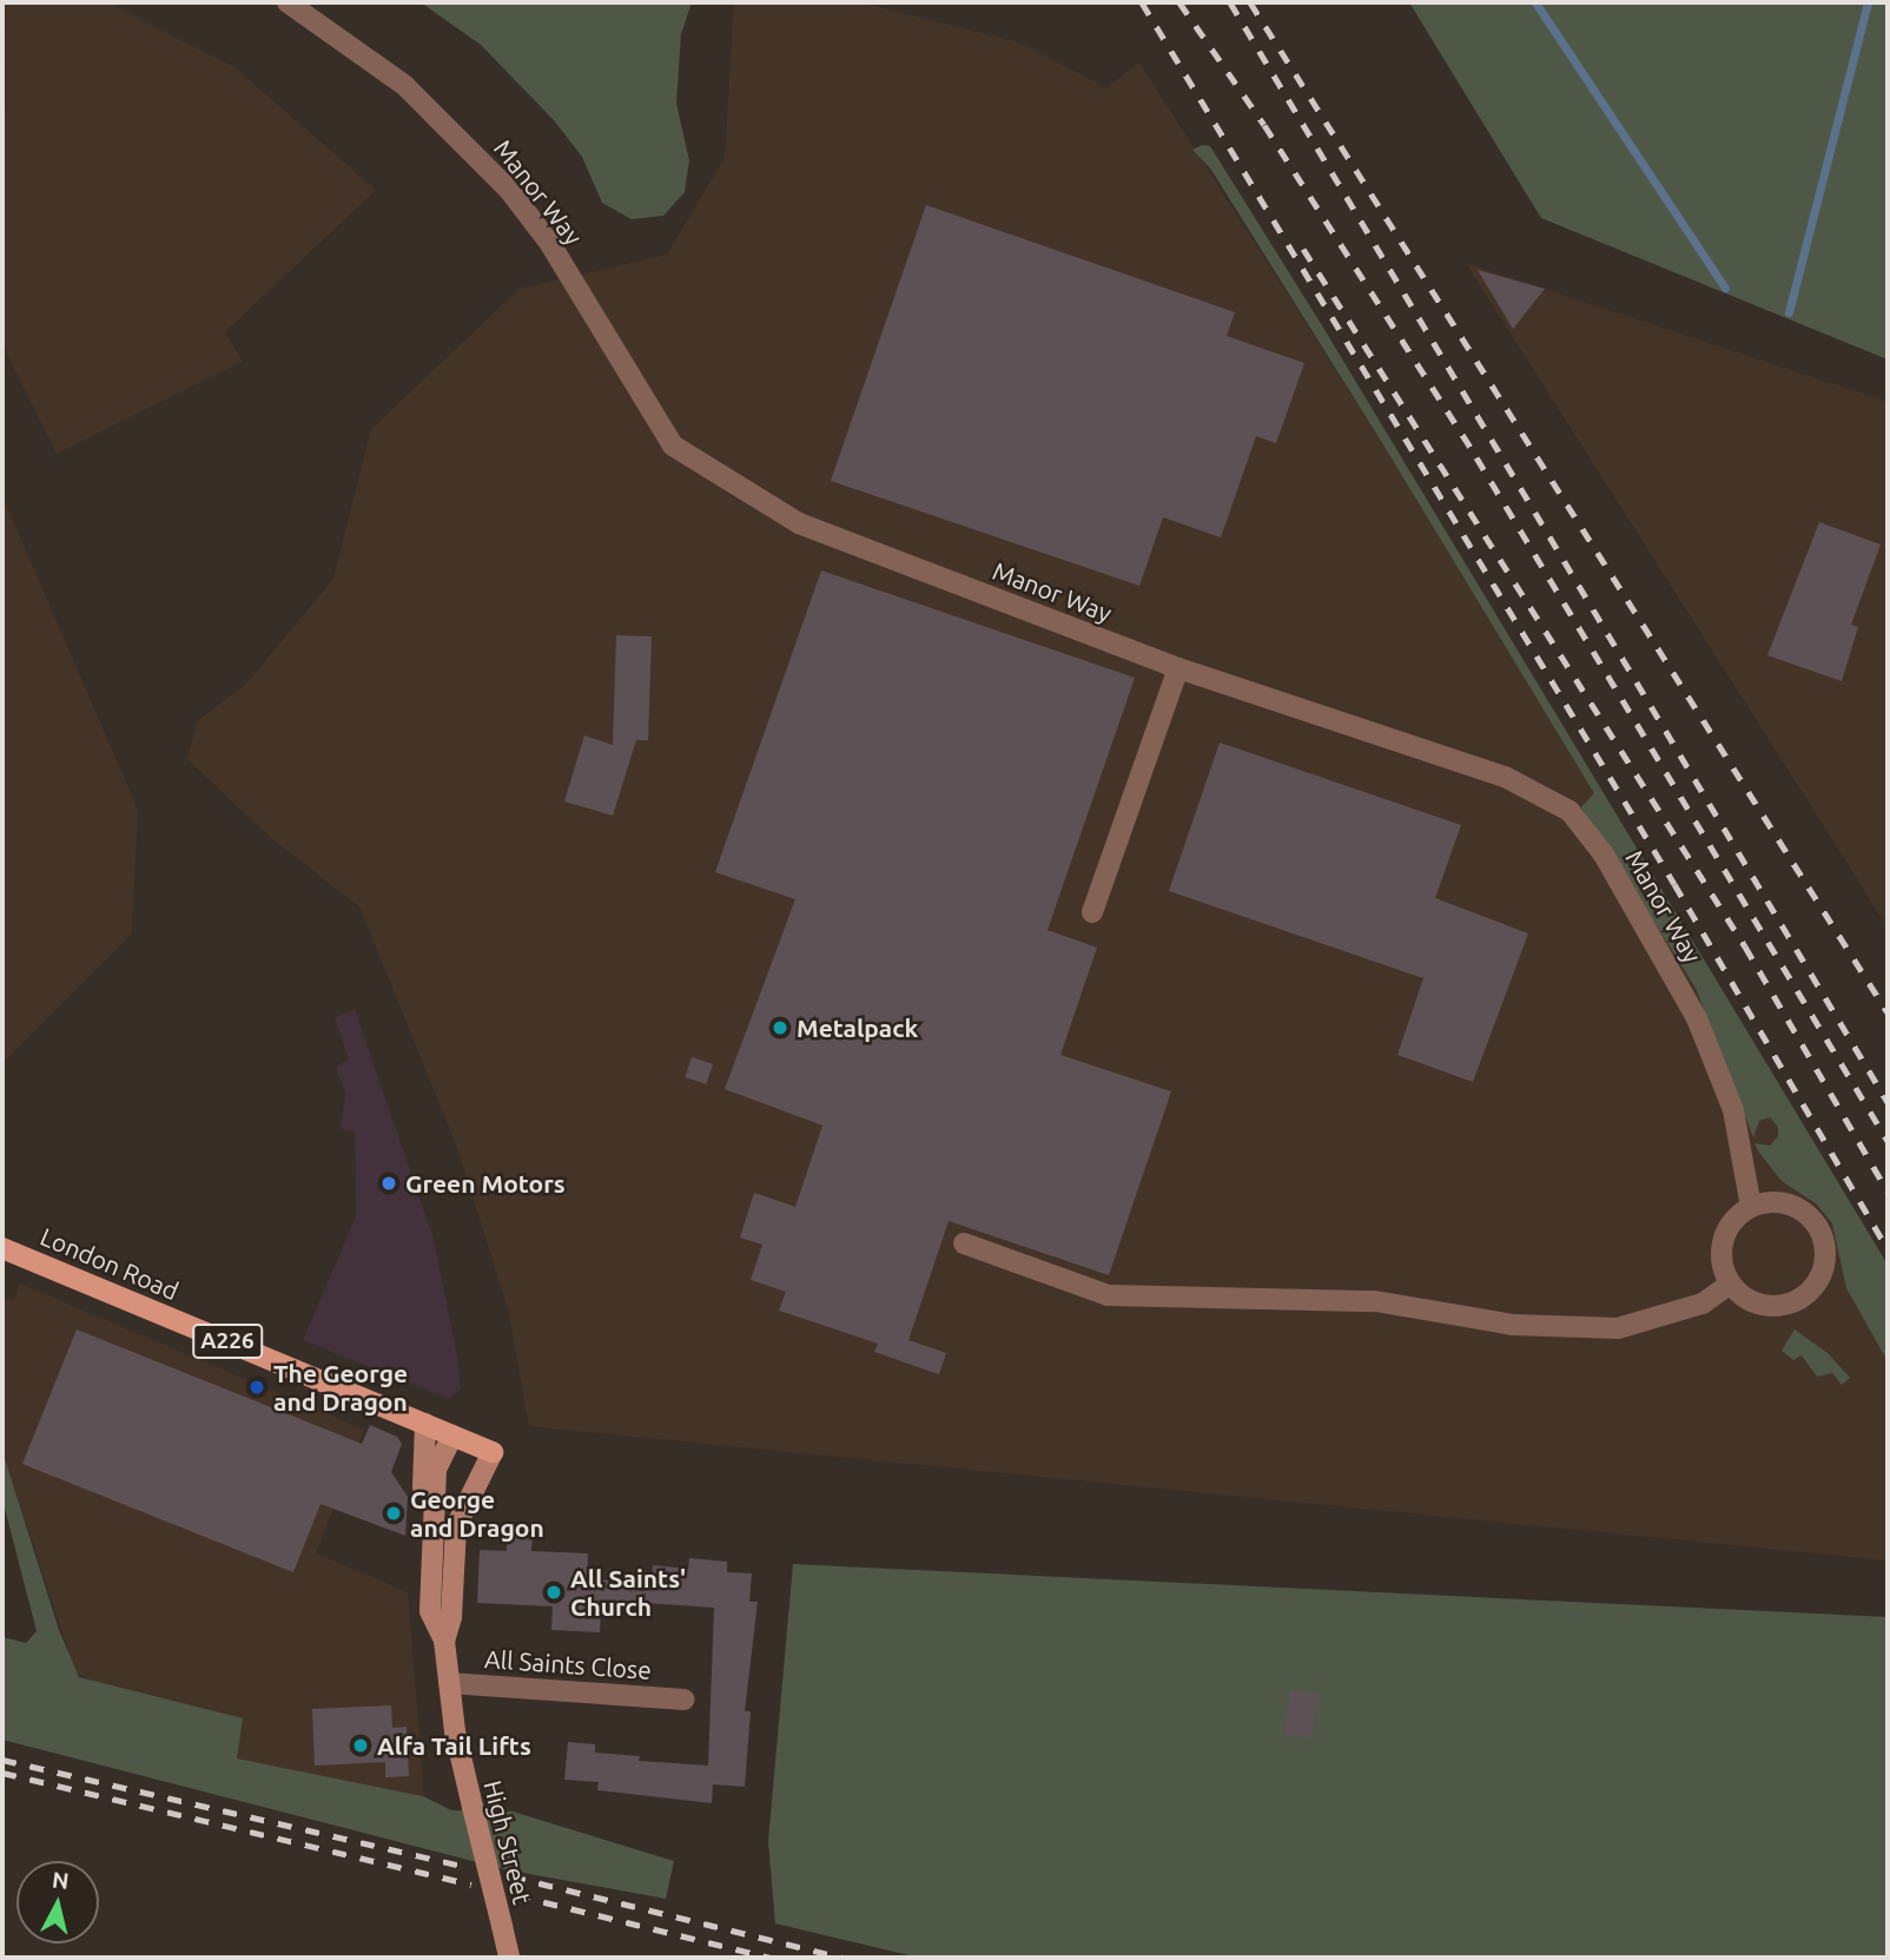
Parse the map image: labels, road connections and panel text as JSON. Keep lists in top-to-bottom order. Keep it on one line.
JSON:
{"streets":{"main road":["London Road","A226","High Street"],"street":["Manor Way","All Saints Close"]},"crossings":[["London Road","High Street"],["All Saints Close","High Street"]],"places":["Metalpack","Green Motors","The George and Dragon","George and Dragon","All Saints' Church","Alfa Tail Lifts"],"north":"top"}
